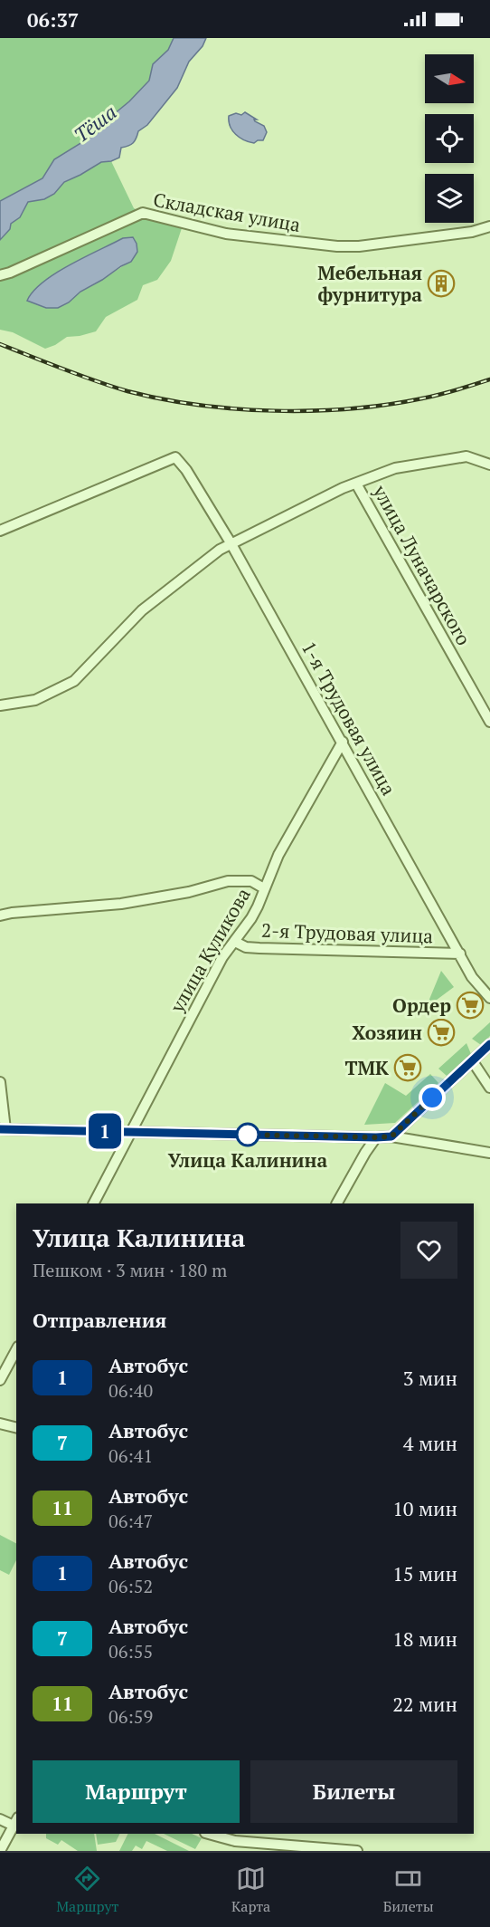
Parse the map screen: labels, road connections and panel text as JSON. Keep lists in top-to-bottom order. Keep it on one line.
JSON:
{"streets":{"street":["Складская улица","улица Луначарского","1-я Трудовая улица","2-я Трудовая улица","улица Куликова"]},"crossings":[["1-я Трудовая улица","2-я Трудовая улица"],["1-я Трудовая улица","улица Куликова"],["2-я Трудовая улица","улица Куликова"]],"water":["Тёша"],"places":{"building":["Мебельная фурнитура"],"supermarket":["Ордер","Хозяин","ТМК"],"other":["Улица Калинина"]},"lines":["bus line 1"],"north":"right","page":{"status":"06:37","on_map":"1","heading":[["Улица Калинина","Пешком · 3 мин · 180 m"],"Отправления"],"list":[{"mark":"1","name":"Автобус","note":"06:40","value":"3 мин"},{"mark":"7","name":"Автобус","note":"06:41","value":"4 мин"},{"mark":"11","name":"Автобус","note":"06:47","value":"10 мин"},{"mark":"1","name":"Автобус","note":"06:52","value":"15 мин"},{"mark":"7","name":"Автобус","note":"06:55","value":"18 мин"},{"mark":"11","name":"Автобус","note":"06:59","value":"22 мин"}],"buttons":["Маршрут","Билеты"],"tabs":["Маршрут","Карта","Билеты"]}}
